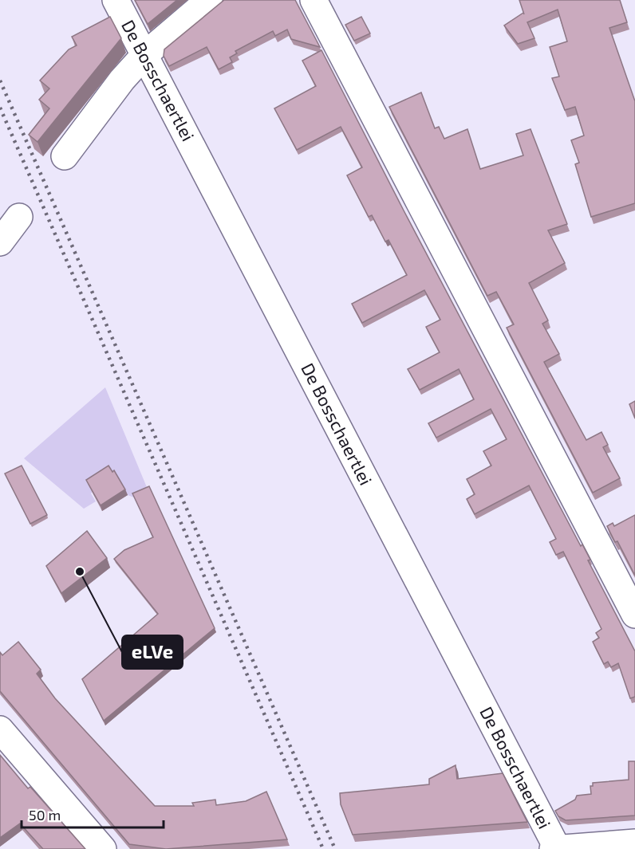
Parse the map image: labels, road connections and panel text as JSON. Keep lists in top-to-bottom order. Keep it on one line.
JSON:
{"streets":{"street":["De Bosschaertlei"]},"places":["eLVe"],"scale_bar":"50 m"}
